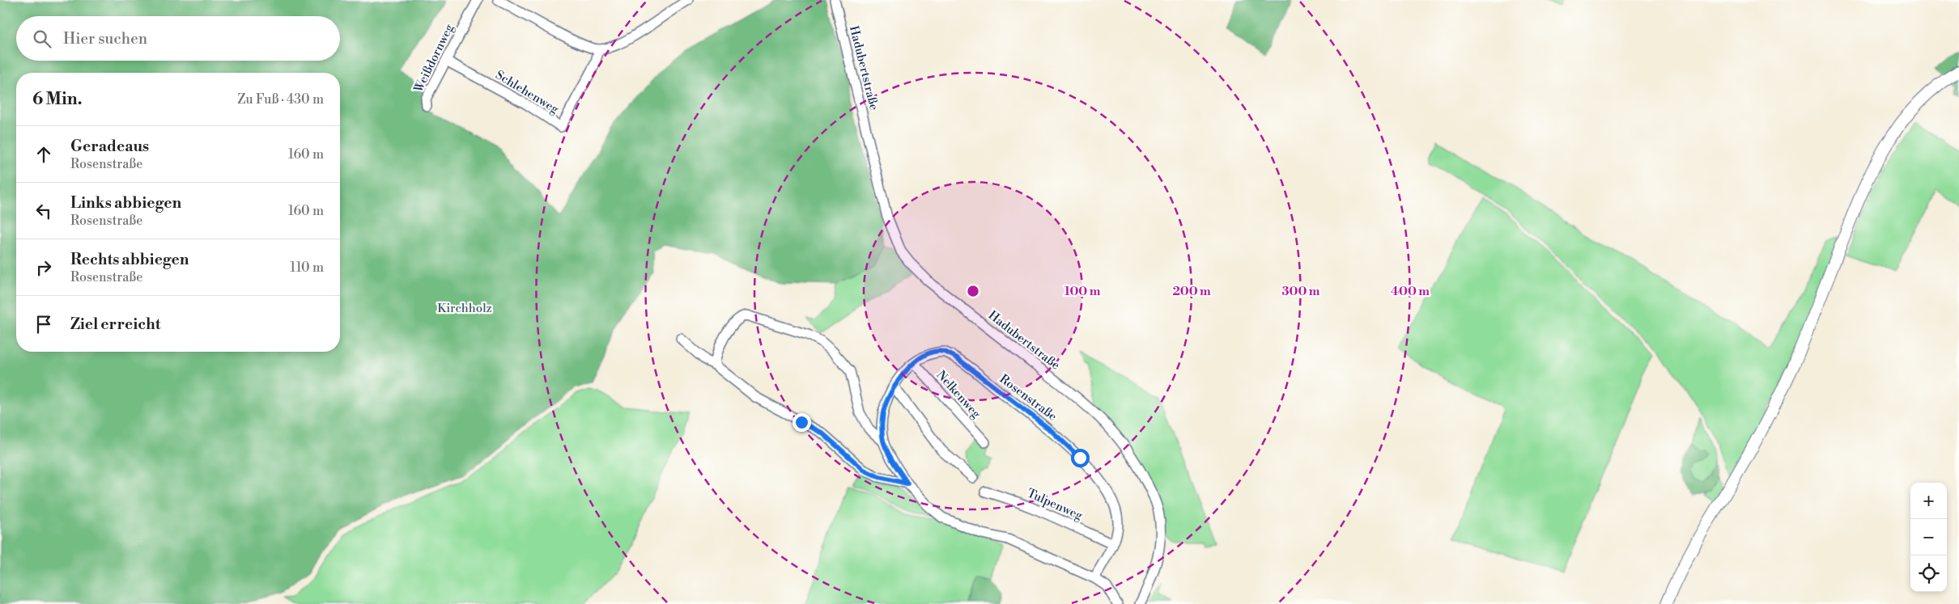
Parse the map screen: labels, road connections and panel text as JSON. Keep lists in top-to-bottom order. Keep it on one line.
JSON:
{"streets":{"street":["Weißdornweg","Hadubertstraße","Schlehenweg","Nelkenweg","Rosenstraße","Tulpenweg"]},"crossings":[["Weißdornweg","Schlehenweg"],["Nelkenweg","Rosenstraße"],["Rosenstraße","Tulpenweg"]],"parks":["Kirchholz"],"page":{"search":"Hier suchen","heading":["6 Min.","Zu Fuß · 430 m"],"list":[["Geradeaus","Rosenstraße","160 m"],["Links abbiegen","Rosenstraße","160 m"],["Rechts abbiegen","Rosenstraße","110 m"],"Ziel erreicht"],"map_buttons":["+","−"]},"rings":["100 m","200 m","300 m","400 m"]}
